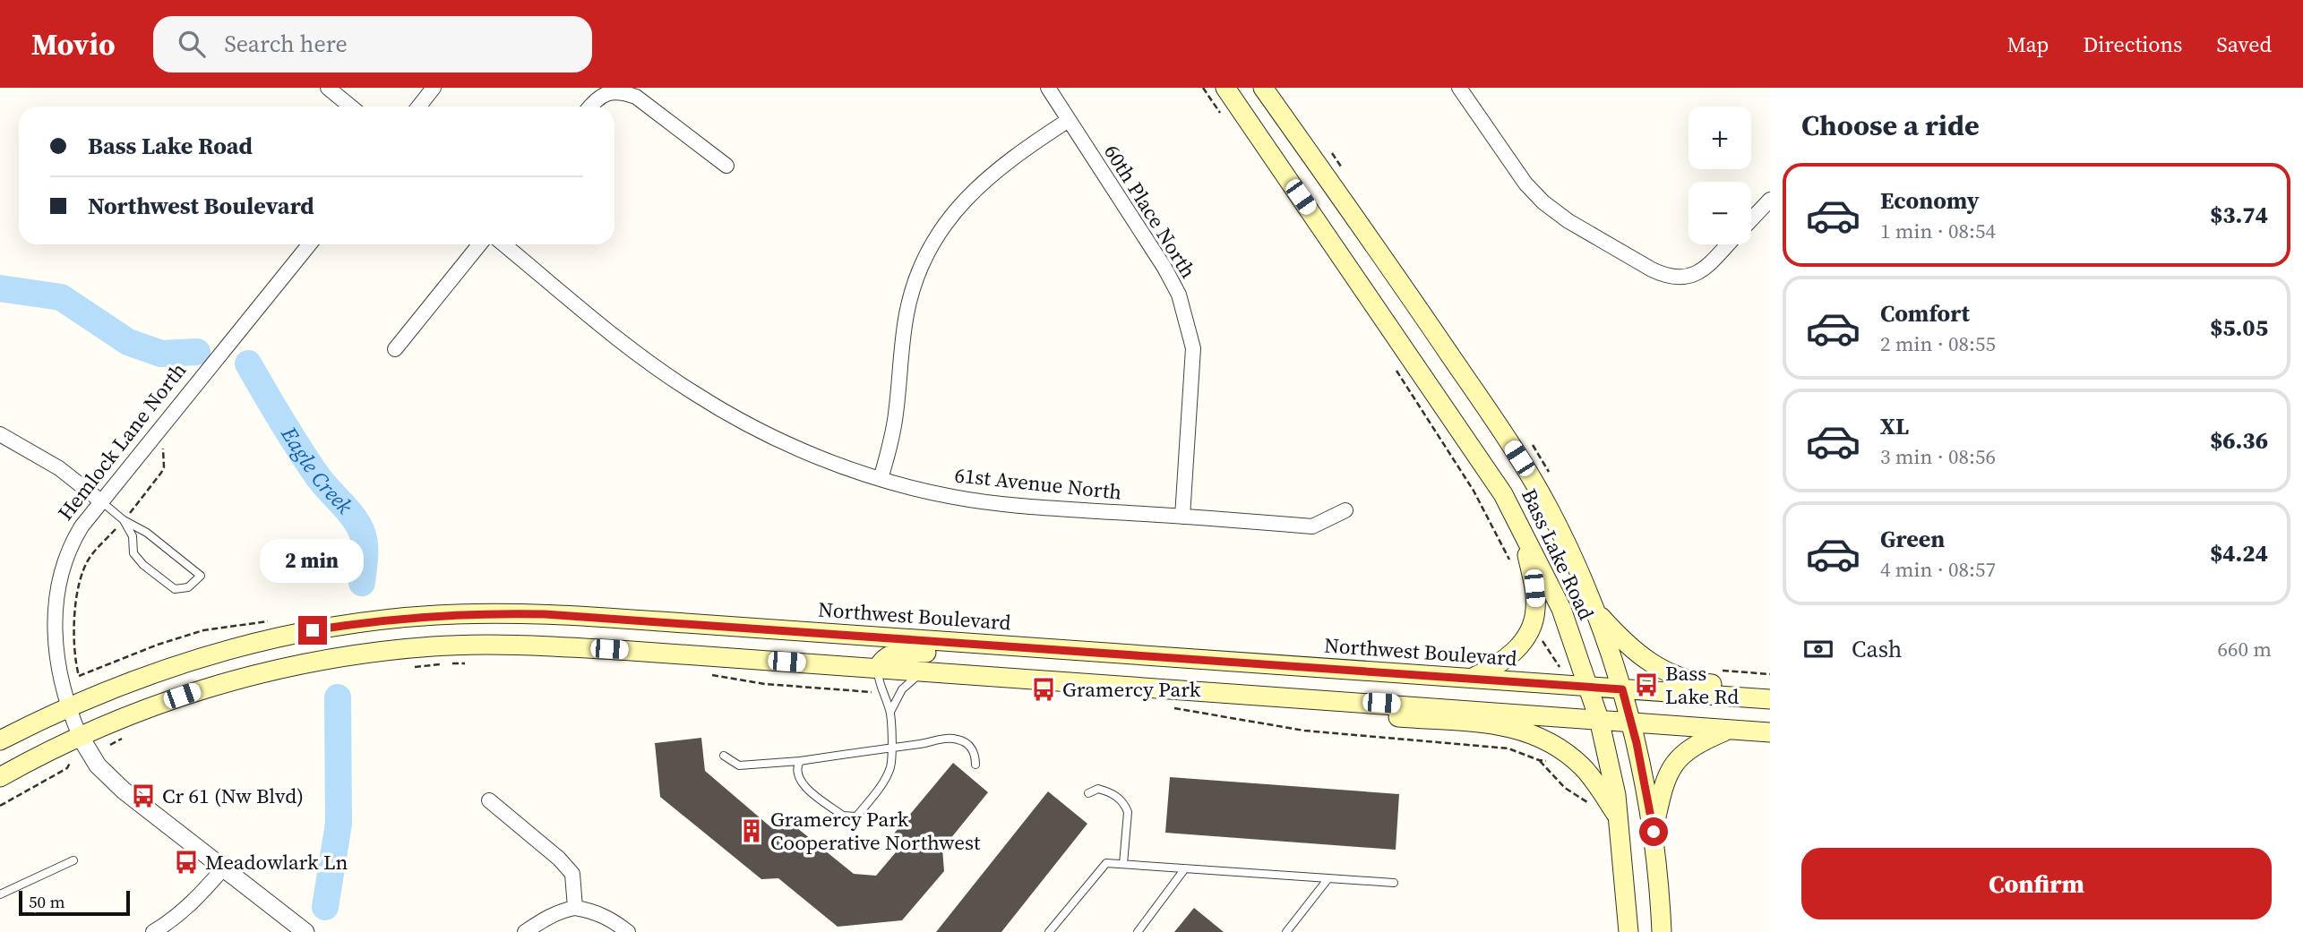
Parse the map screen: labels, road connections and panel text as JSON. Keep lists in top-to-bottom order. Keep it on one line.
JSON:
{"streets":{"main road":["Bass Lake Road","Northwest Boulevard"],"street":["60th Place North","Hemlock Lane North","61st Avenue North"]},"crossings":[["60th Place North","61st Avenue North"],["Hemlock Lane North","Northwest Boulevard"],["Bass Lake Road","Northwest Boulevard"]],"water":["Eagle Creek"],"places":{"bus stop":["Bass Lake Rd","Gramercy Park","Cr 61 (Nw Blvd)","Meadowlark Ln"],"building":["Gramercy Park Cooperative Northwest"]},"scale_bar":"50 m","page":{"header":"Movio","search":"Search here","nav":["Map","Directions","Saved"],"heading":"Choose a ride","map_buttons":["+","−"],"banner":["Bass Lake Road","Northwest Boulevard"],"list":[{"name":"Economy","note":"1 min · 08:54","value":"$3.74"},{"name":"Comfort","note":"2 min · 08:55","value":"$5.05"},{"name":"XL","note":"3 min · 08:56","value":"$6.36"},{"name":"Green","note":"4 min · 08:57","value":"$4.24"}],"bubble":"2 min","pay":["Cash","660 m"],"buttons":"Confirm","scale":"50 m"}}
